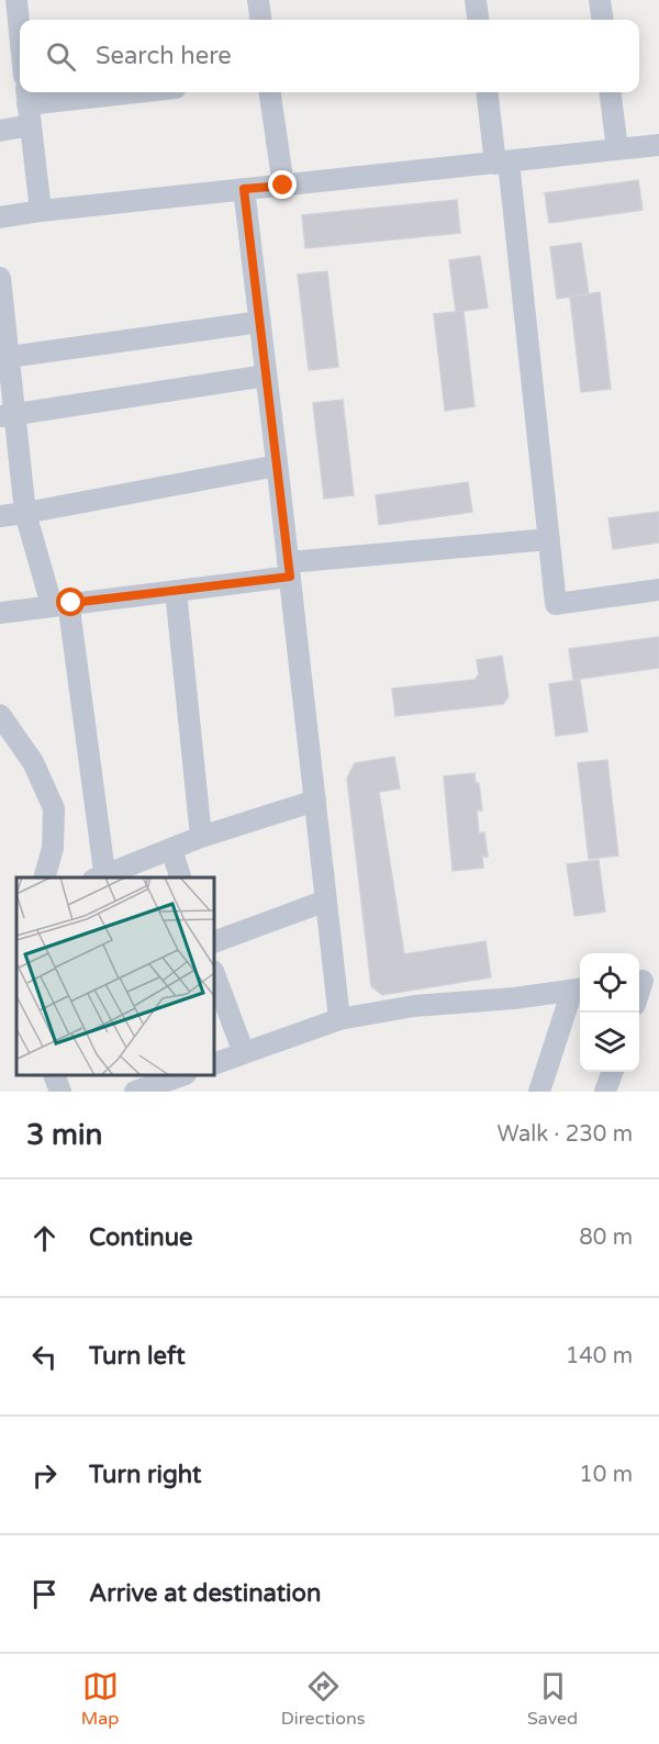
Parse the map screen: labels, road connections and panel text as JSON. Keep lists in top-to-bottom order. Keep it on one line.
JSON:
{"page":{"search":"Search here","heading":["3 min","Walk · 230 m"],"list":[["Continue","80 m"],["Turn left","140 m"],["Turn right","10 m"],"Arrive at destination"],"nav":["Map","Directions","Saved"]}}
